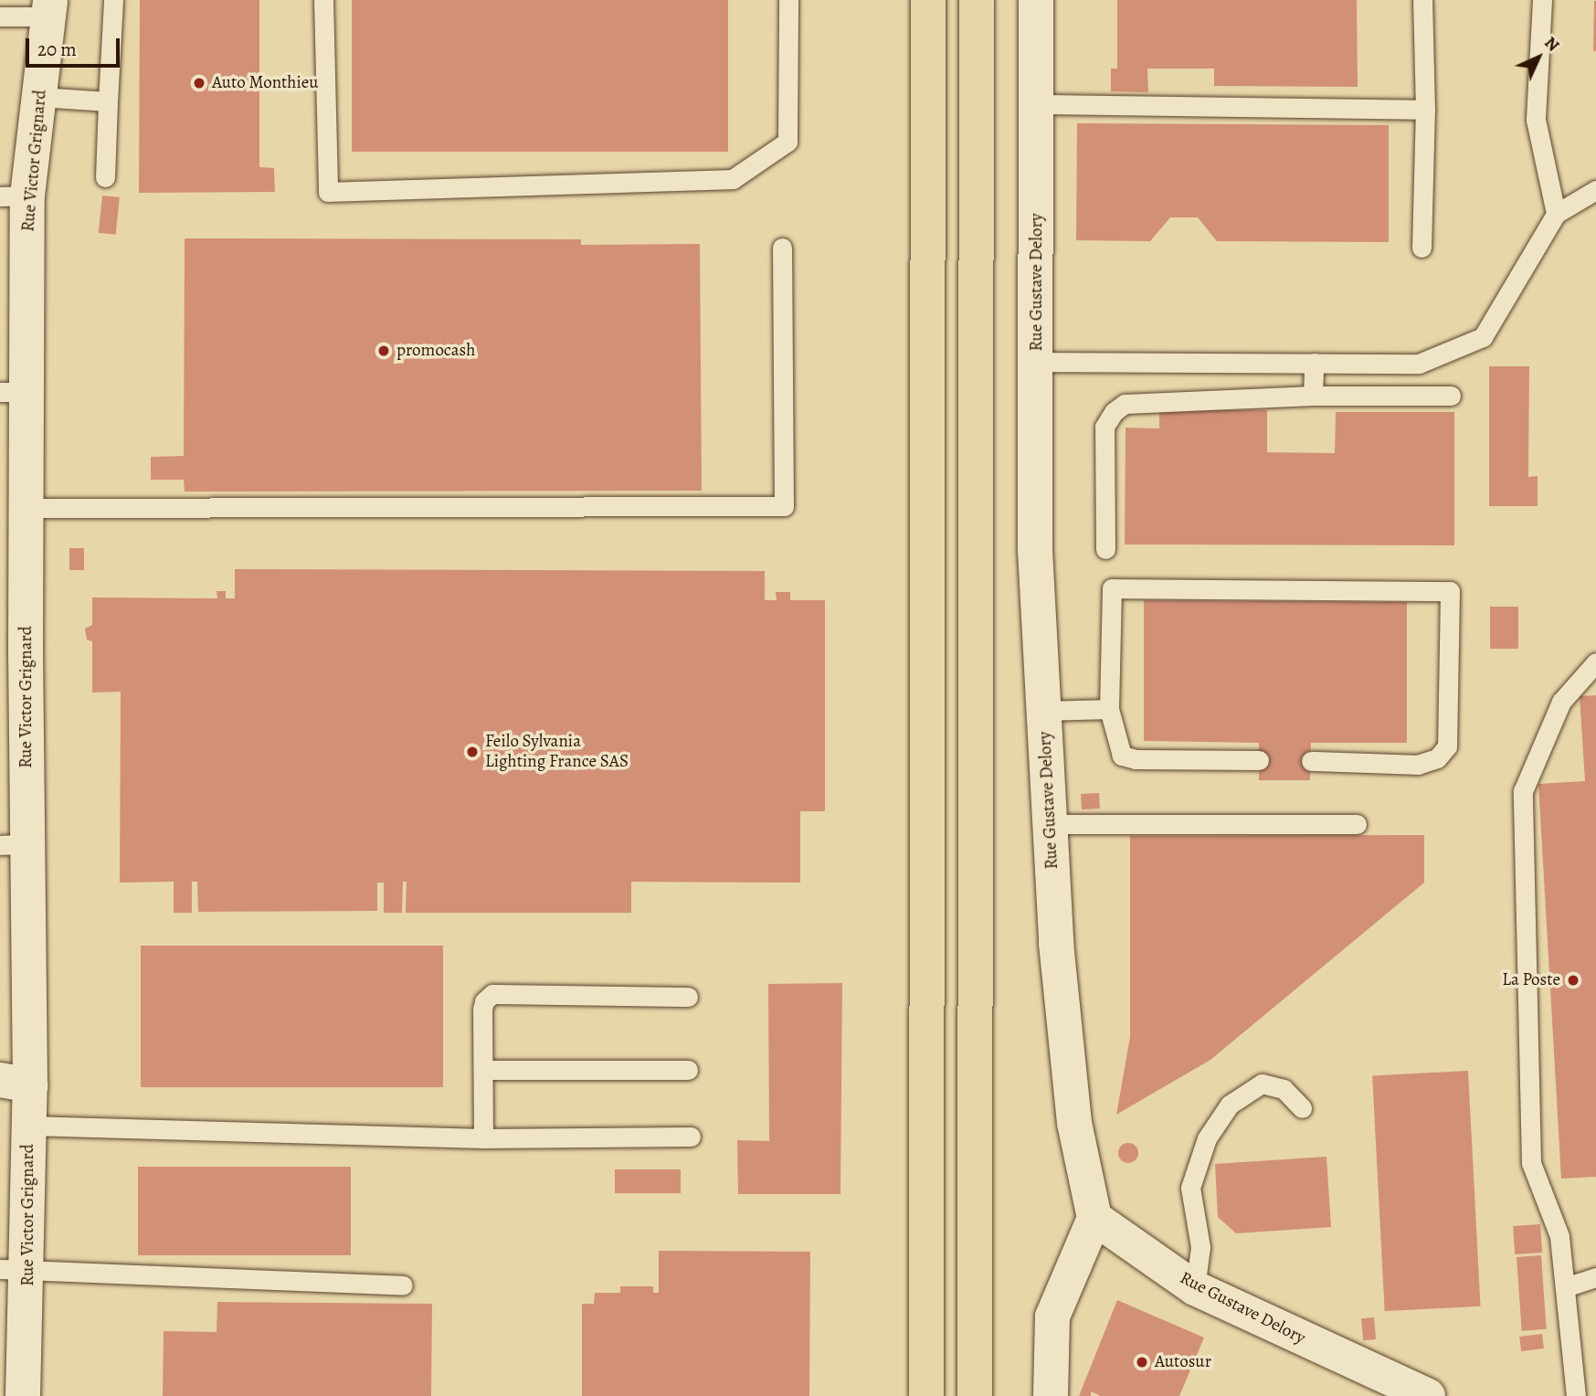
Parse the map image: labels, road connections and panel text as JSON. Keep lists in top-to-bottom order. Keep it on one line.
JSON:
{"streets":{"street":["Rue Victor Grignard","Rue Gustave Delory"]},"places":["Auto Monthieu","promocash","Feilo Sylvania Lighting France SAS","La Poste","Autosur"],"scale_bar":"20 m","north":"top right"}
